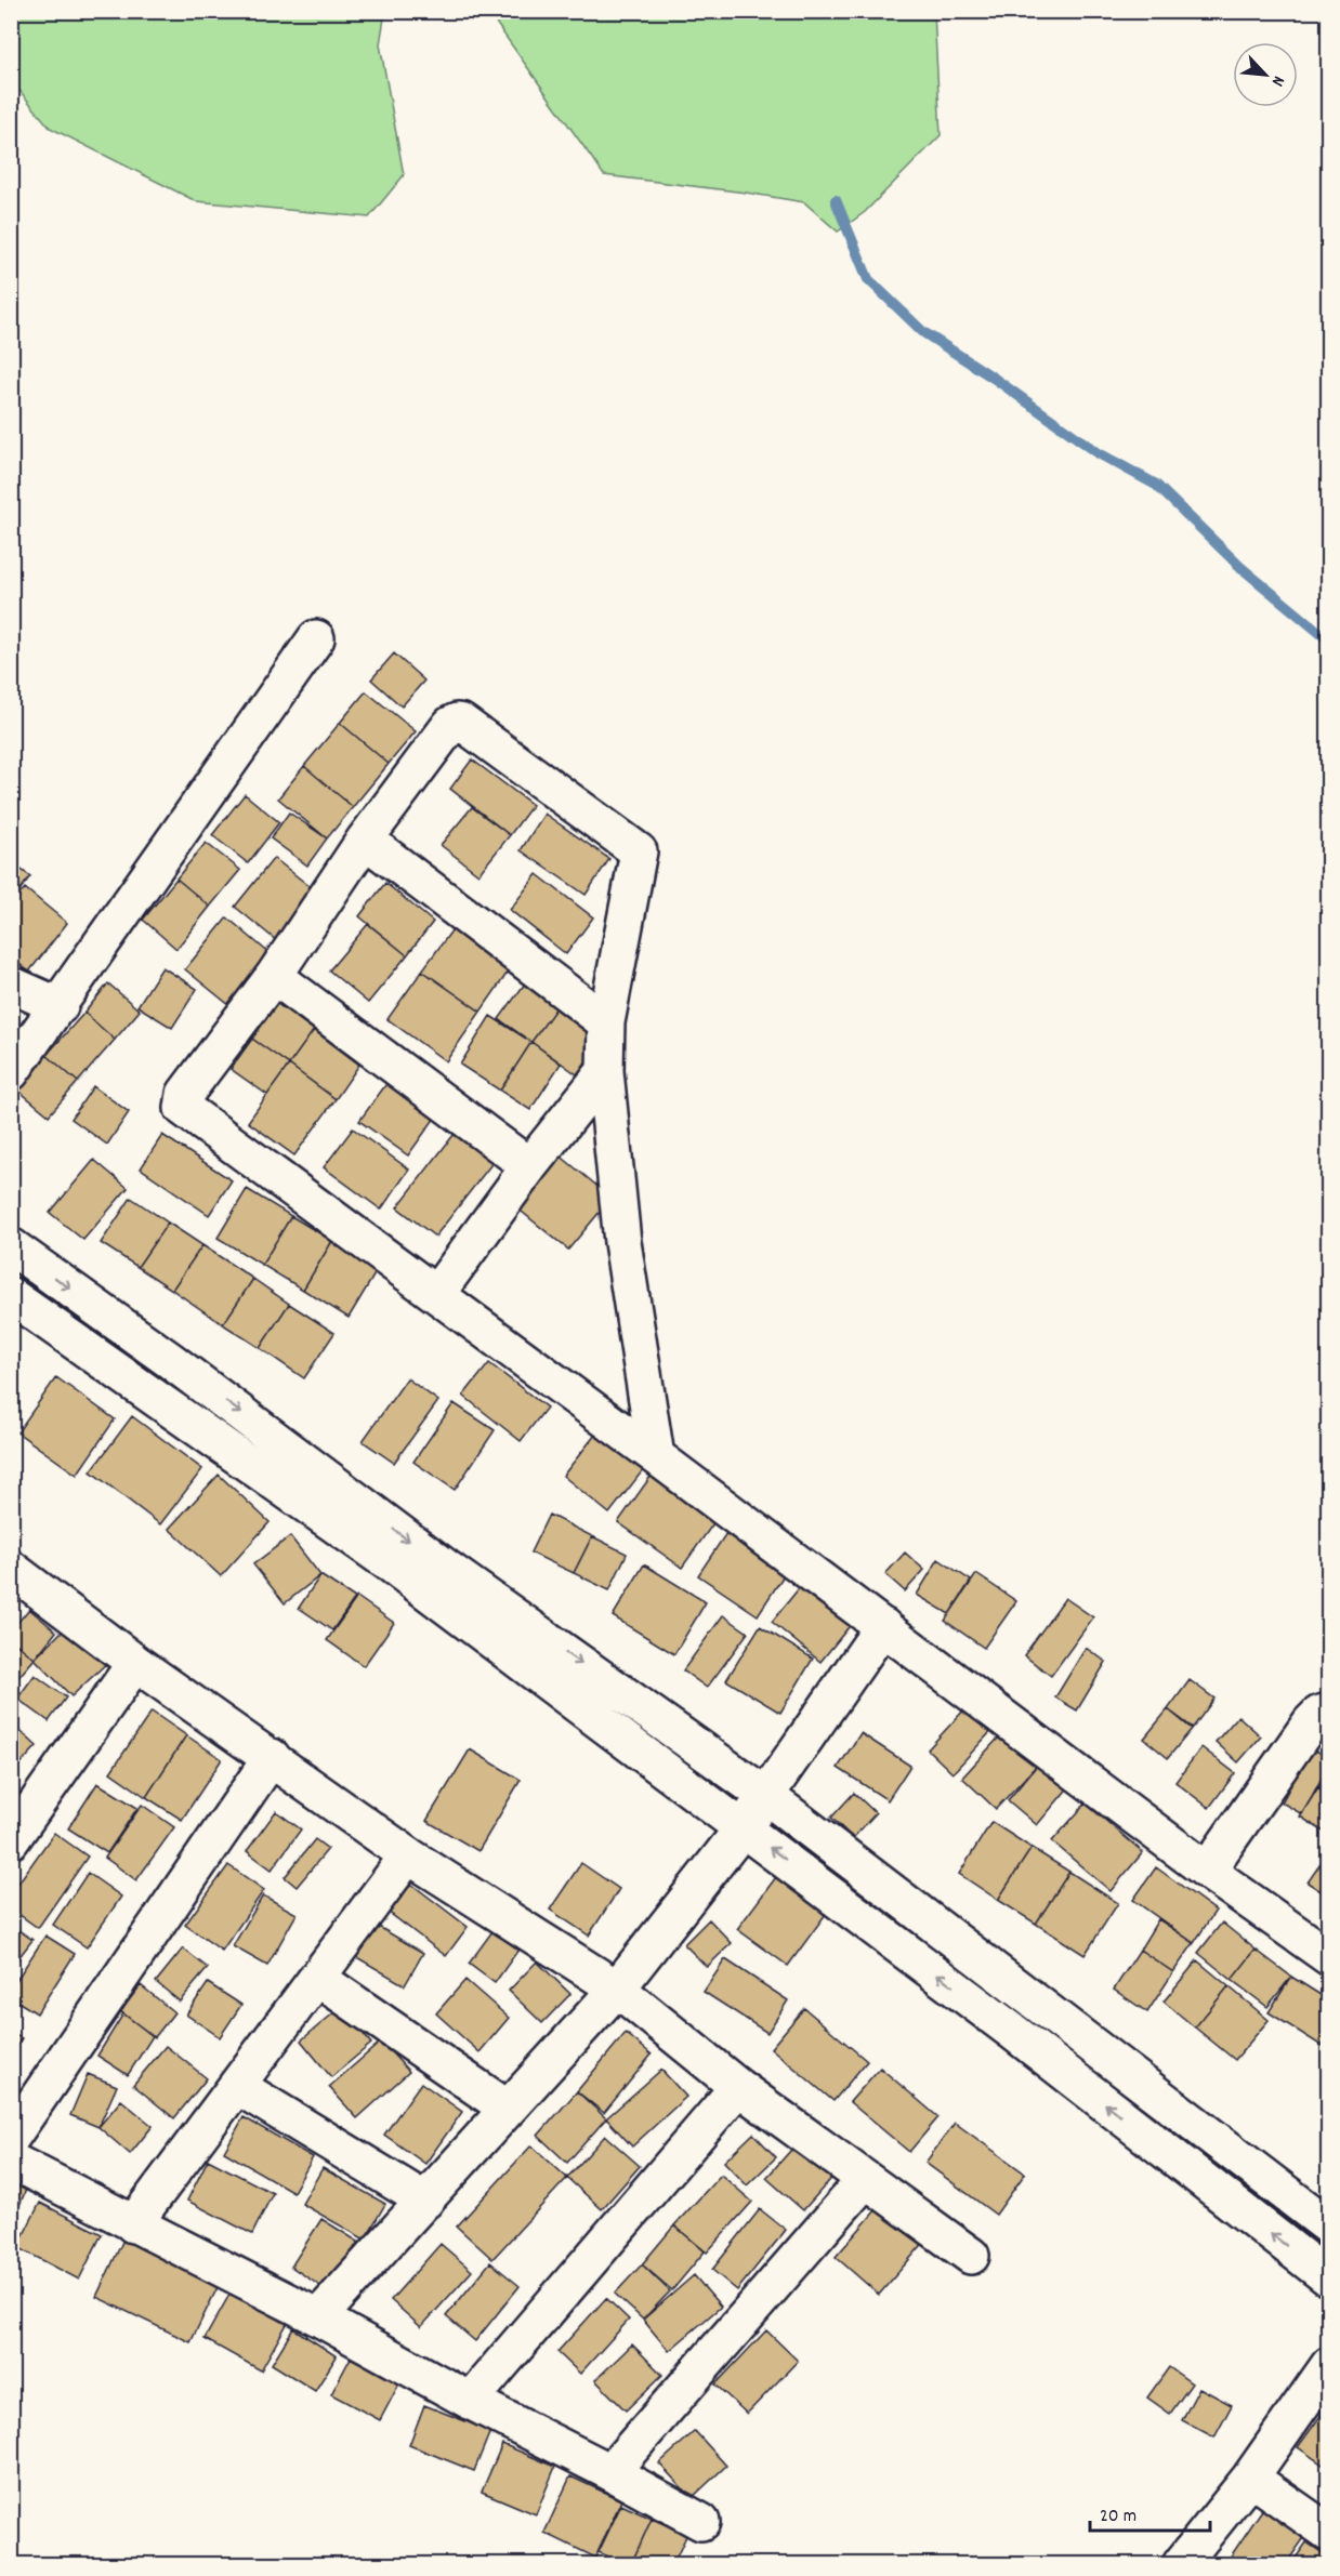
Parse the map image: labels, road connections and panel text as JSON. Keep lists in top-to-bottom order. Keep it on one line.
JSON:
{"scale_bar":"20 m","north":"bottom right"}
